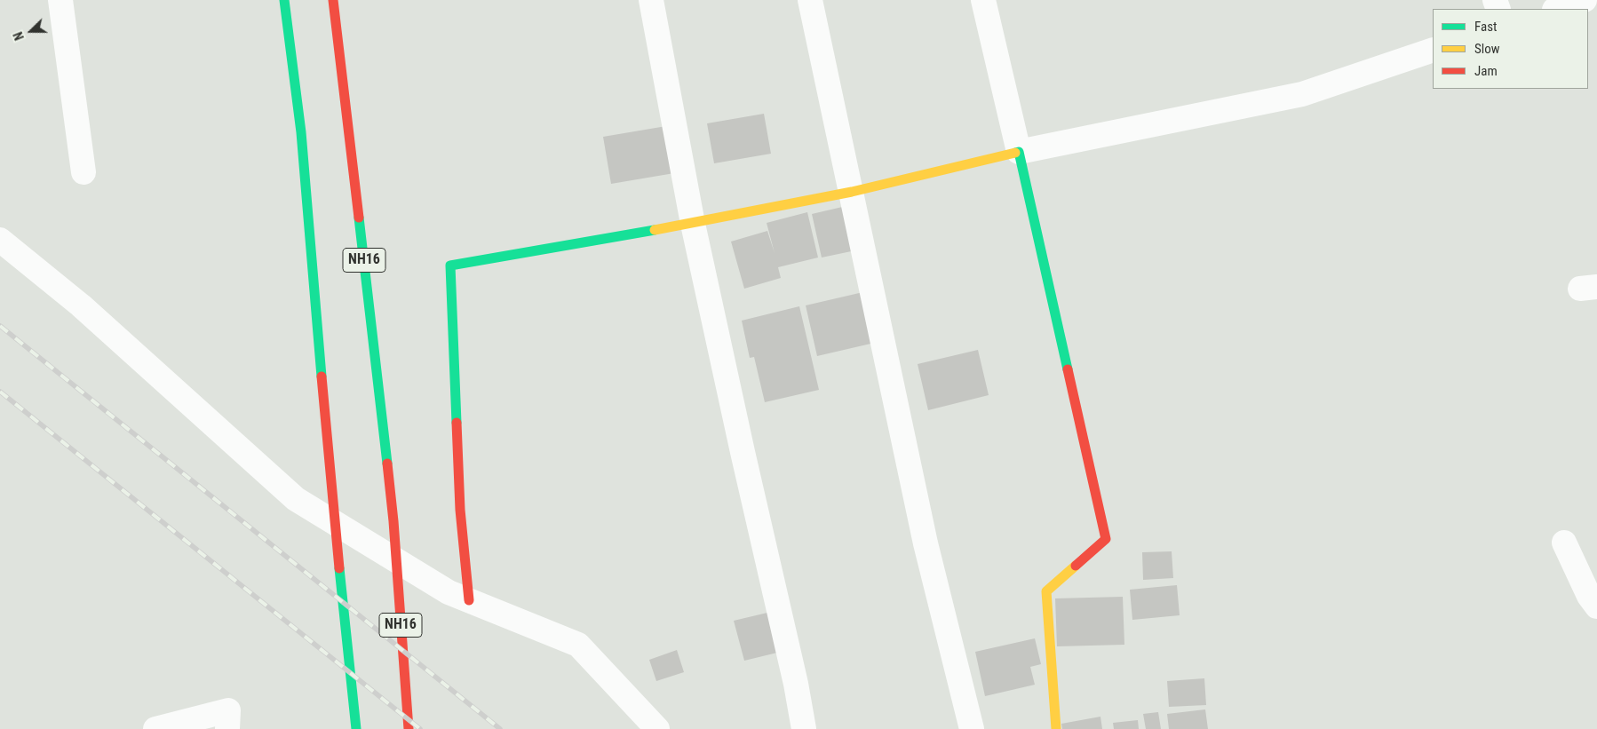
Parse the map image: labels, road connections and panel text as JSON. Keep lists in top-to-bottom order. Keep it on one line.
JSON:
{"streets":{"main road":["NH16"]},"legend":["Fast","Slow","Jam"],"north":"left"}
